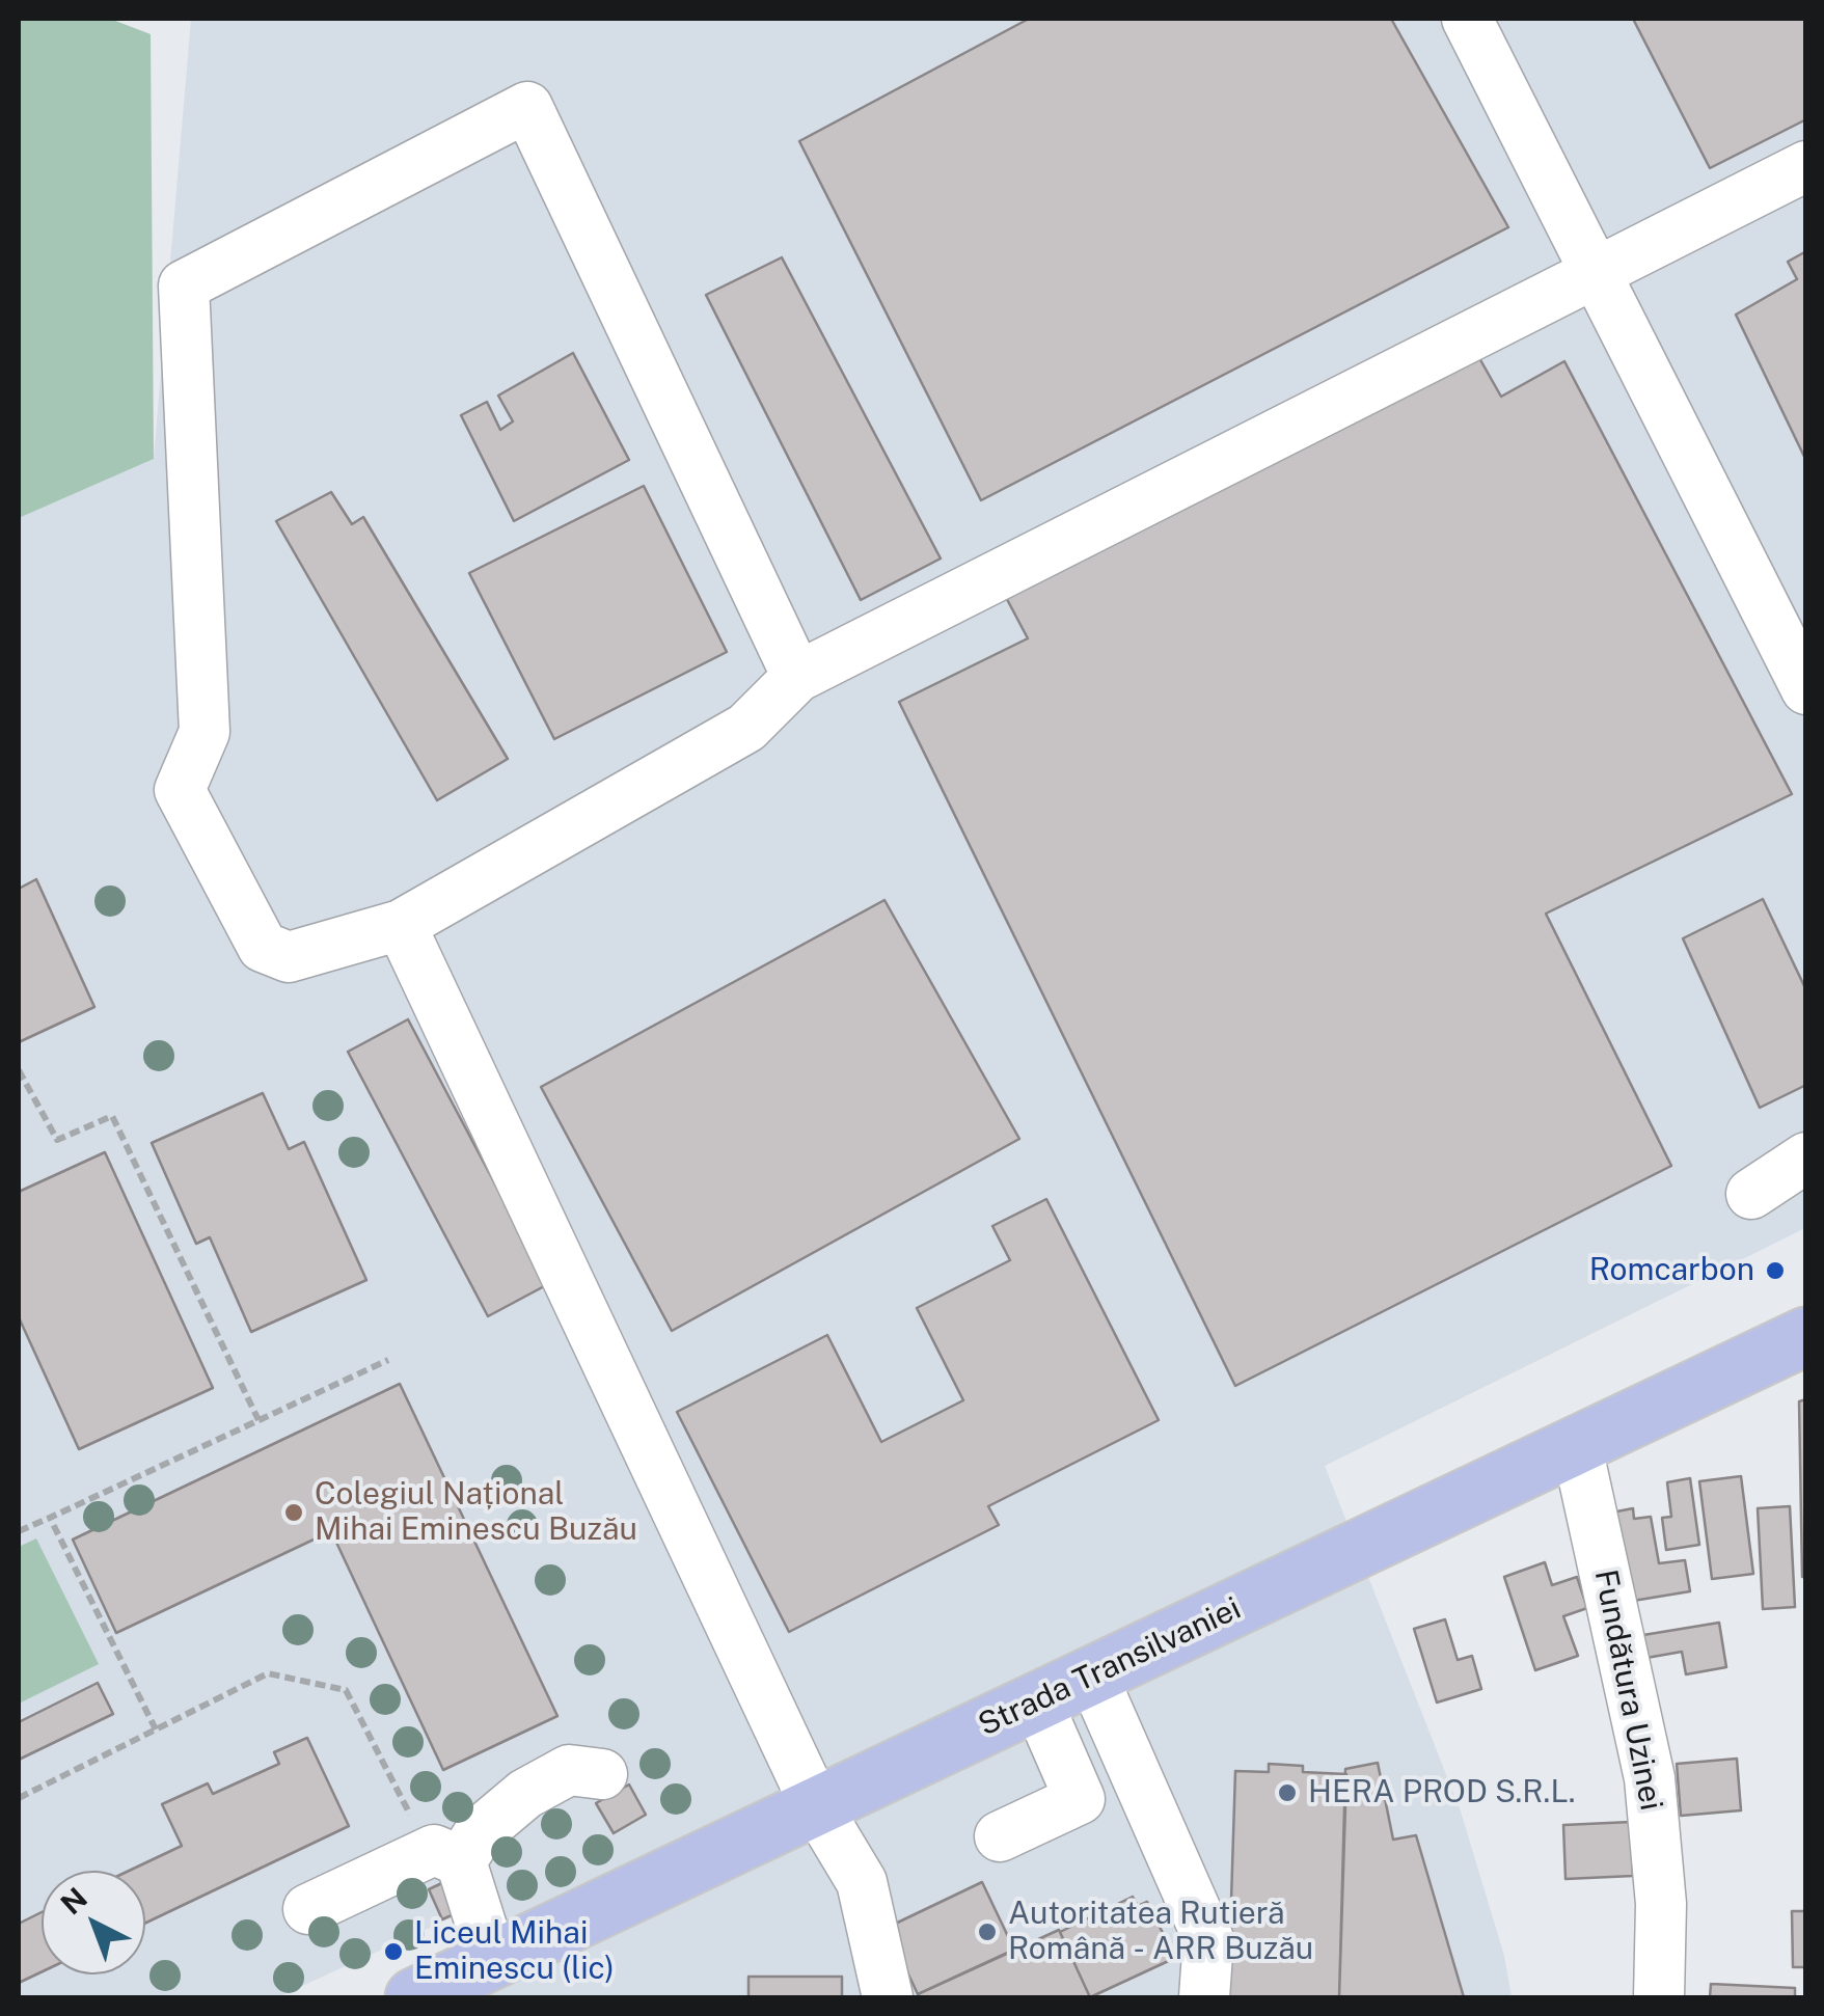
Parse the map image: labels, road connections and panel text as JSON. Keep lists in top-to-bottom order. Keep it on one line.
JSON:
{"streets":{"main road":["Strada Transilvaniei"],"street":["Fundătura Uzinei"]},"crossings":[["Strada Transilvaniei","Fundătura Uzinei"]],"places":["Romcarbon","Colegiul Național Mihai Eminescu Buzău","HERA PROD S.R.L.","Autoritatea Rutieră Română - ARR Buzău","Liceul Mihai Eminescu (lic)"],"north":"top left"}
